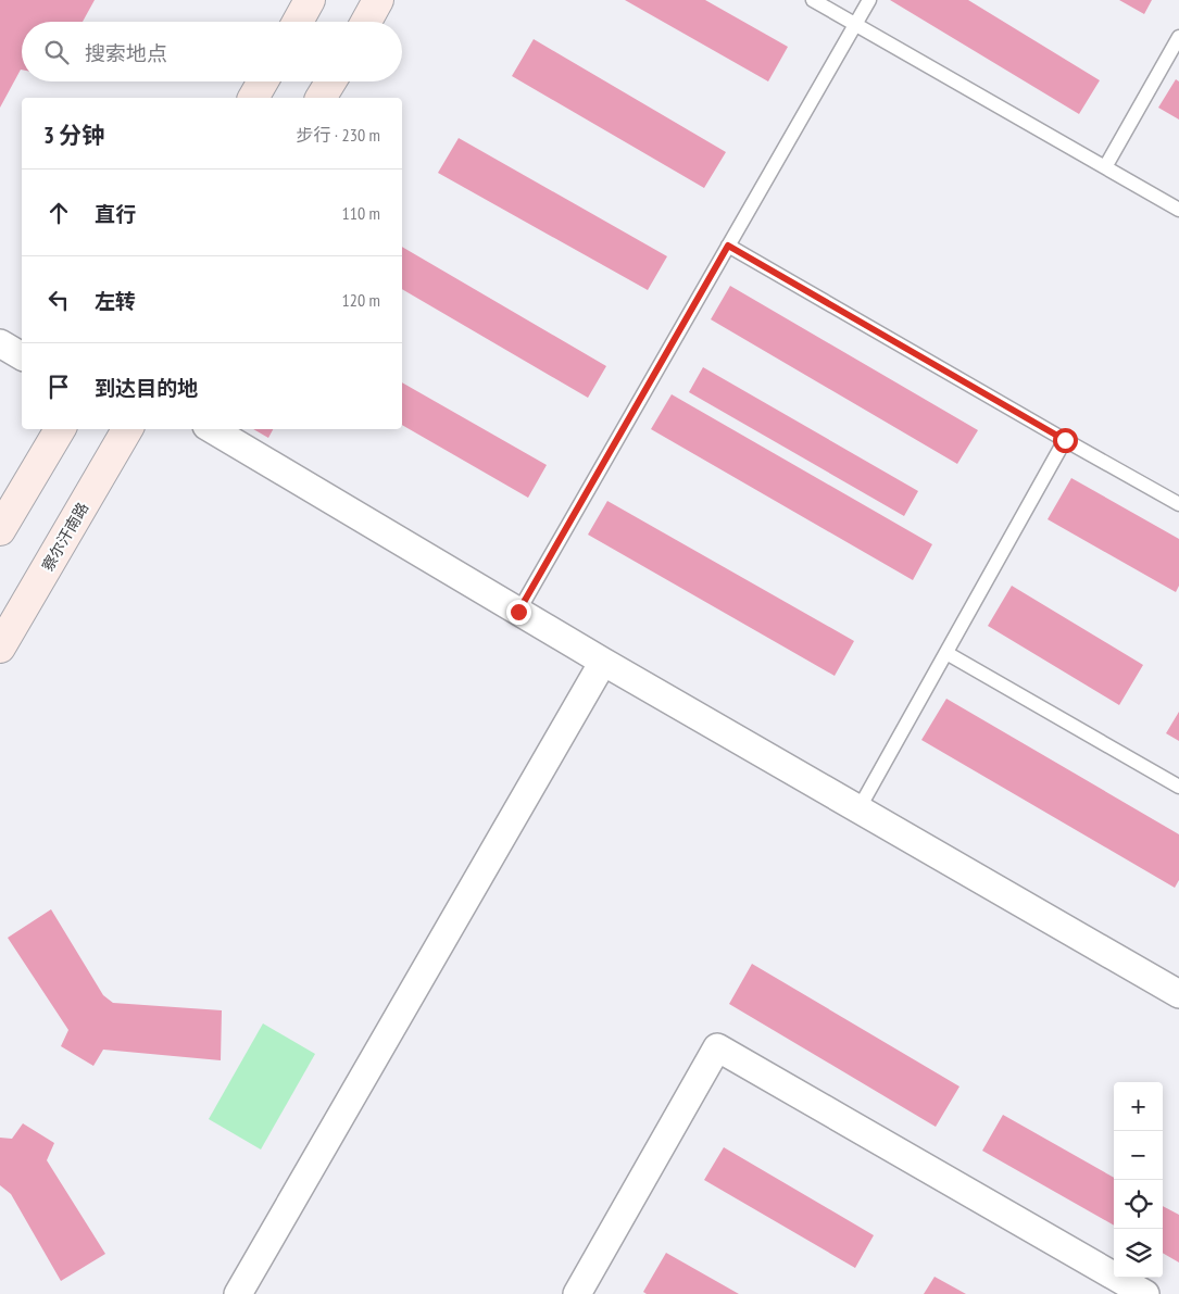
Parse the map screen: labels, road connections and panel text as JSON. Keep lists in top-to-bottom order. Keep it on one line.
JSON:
{"streets":{"main road":["察尔汗南路"]},"page":{"search":"搜索地点","heading":["3 分钟","步行 · 230 m"],"list":[["直行","110 m"],["左转","120 m"],"到达目的地"],"map_buttons":["+","−"]}}
